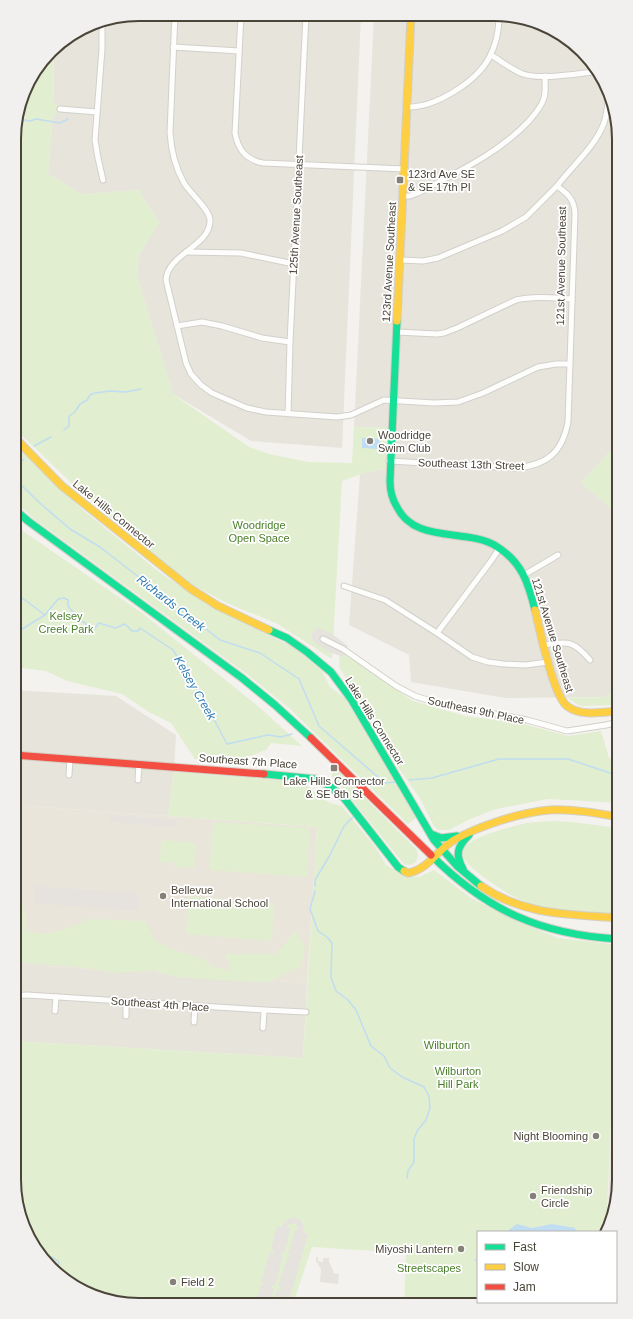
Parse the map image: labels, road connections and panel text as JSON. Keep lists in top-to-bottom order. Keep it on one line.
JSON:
{"streets":{"main road":["123rd Avenue Southeast","121st Avenue Southeast","Lake Hills Connector","Southeast 7th Place"],"street":["125th Avenue Southeast","Southeast 13th Street","Southeast 9th Place","Southeast 4th Place"]},"crossings":[["123rd Avenue Southeast","121st Avenue Southeast"],["123rd Avenue Southeast","Southeast 13th Street"],["121st Avenue Southeast","Southeast 13th Street"],["Lake Hills Connector","Southeast 7th Place"]],"water":["Richards Creek","Kelsey Creek"],"parks":["Woodridge Open Space","Kelsey Creek Park","Wilburton","Wilburton Hill Park","Streetscapes"],"places":{"transit":["123rd Ave SE & SE 17th Pl","Lake Hills Connector & SE 8th St"],"other":["Woodridge Swim Club","Bellevue International School","Night Blooming","Friendship Circle","Miyoshi Lantern","Field 2"]},"legend":["Fast","Slow","Jam"]}
